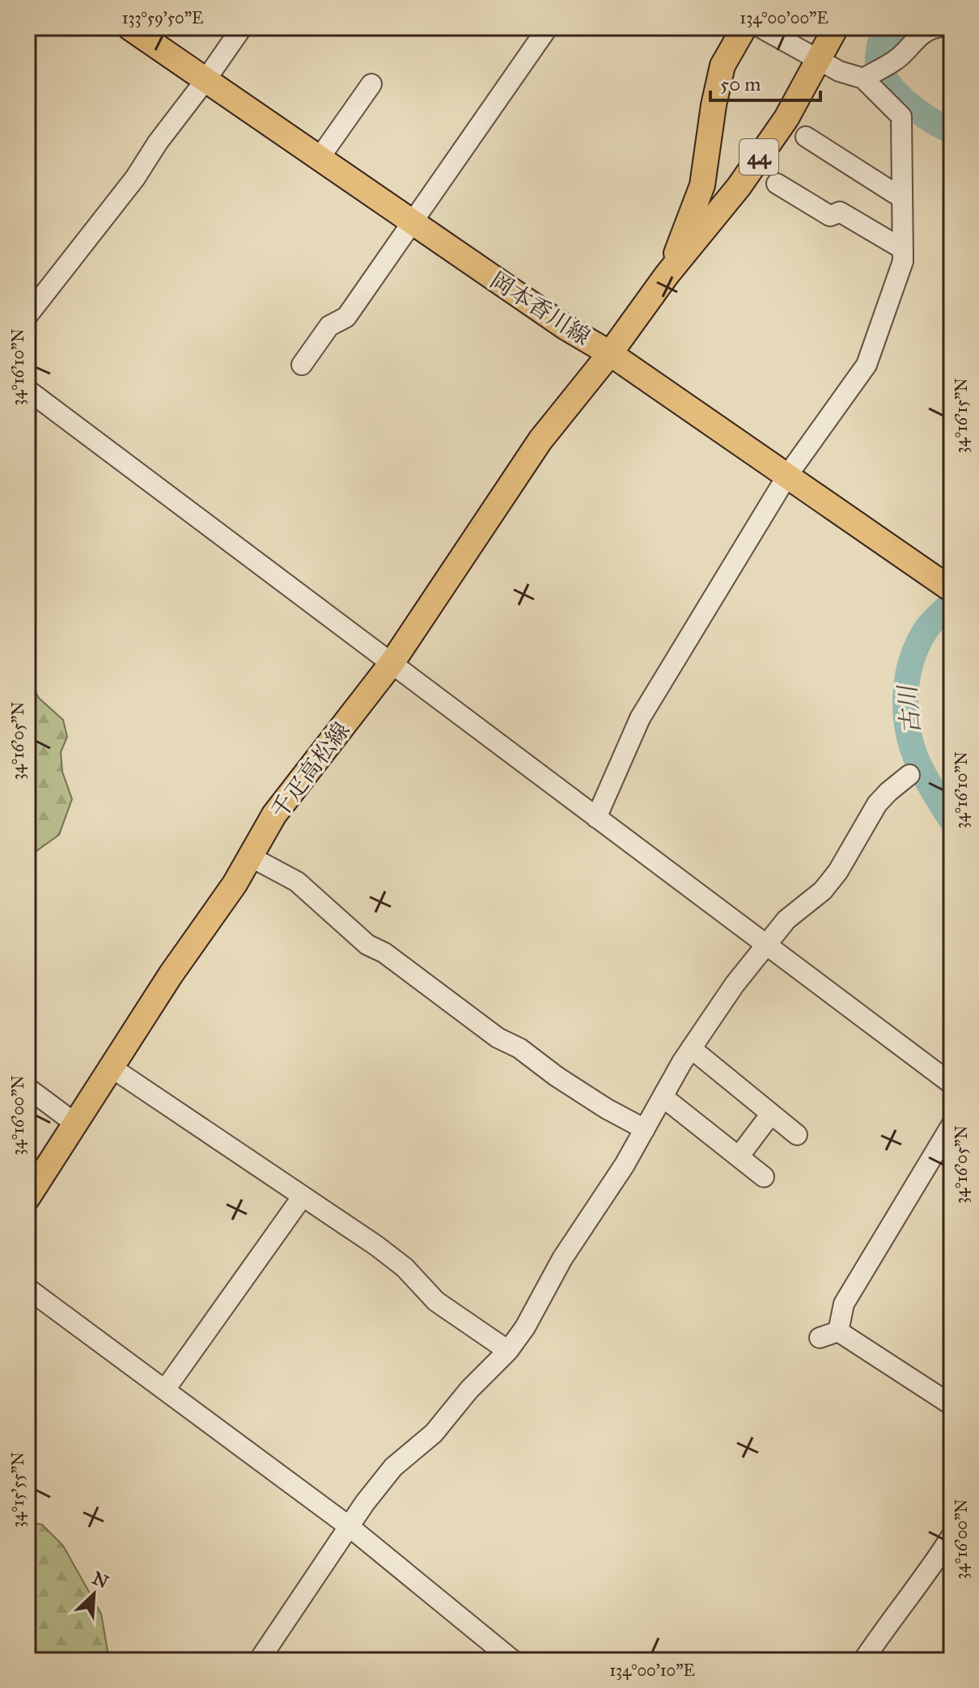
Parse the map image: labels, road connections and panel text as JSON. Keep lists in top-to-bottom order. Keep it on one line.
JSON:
{"streets":{"main road":["44","岡本香川線","千疋高松線"]},"crossings":[["44","岡本香川線"],["44","千疋高松線"],["岡本香川線","千疋高松線"]],"water":["古川"],"scale_bar":"50 m","north":"top right","coordinates":["133°59'50\"E","134°00'00\"E","34°16'10\"N","34°16'15\"N","34°16'05\"N","34°16'00\"N","34°15'55\"N","134°00'10\"E"]}
